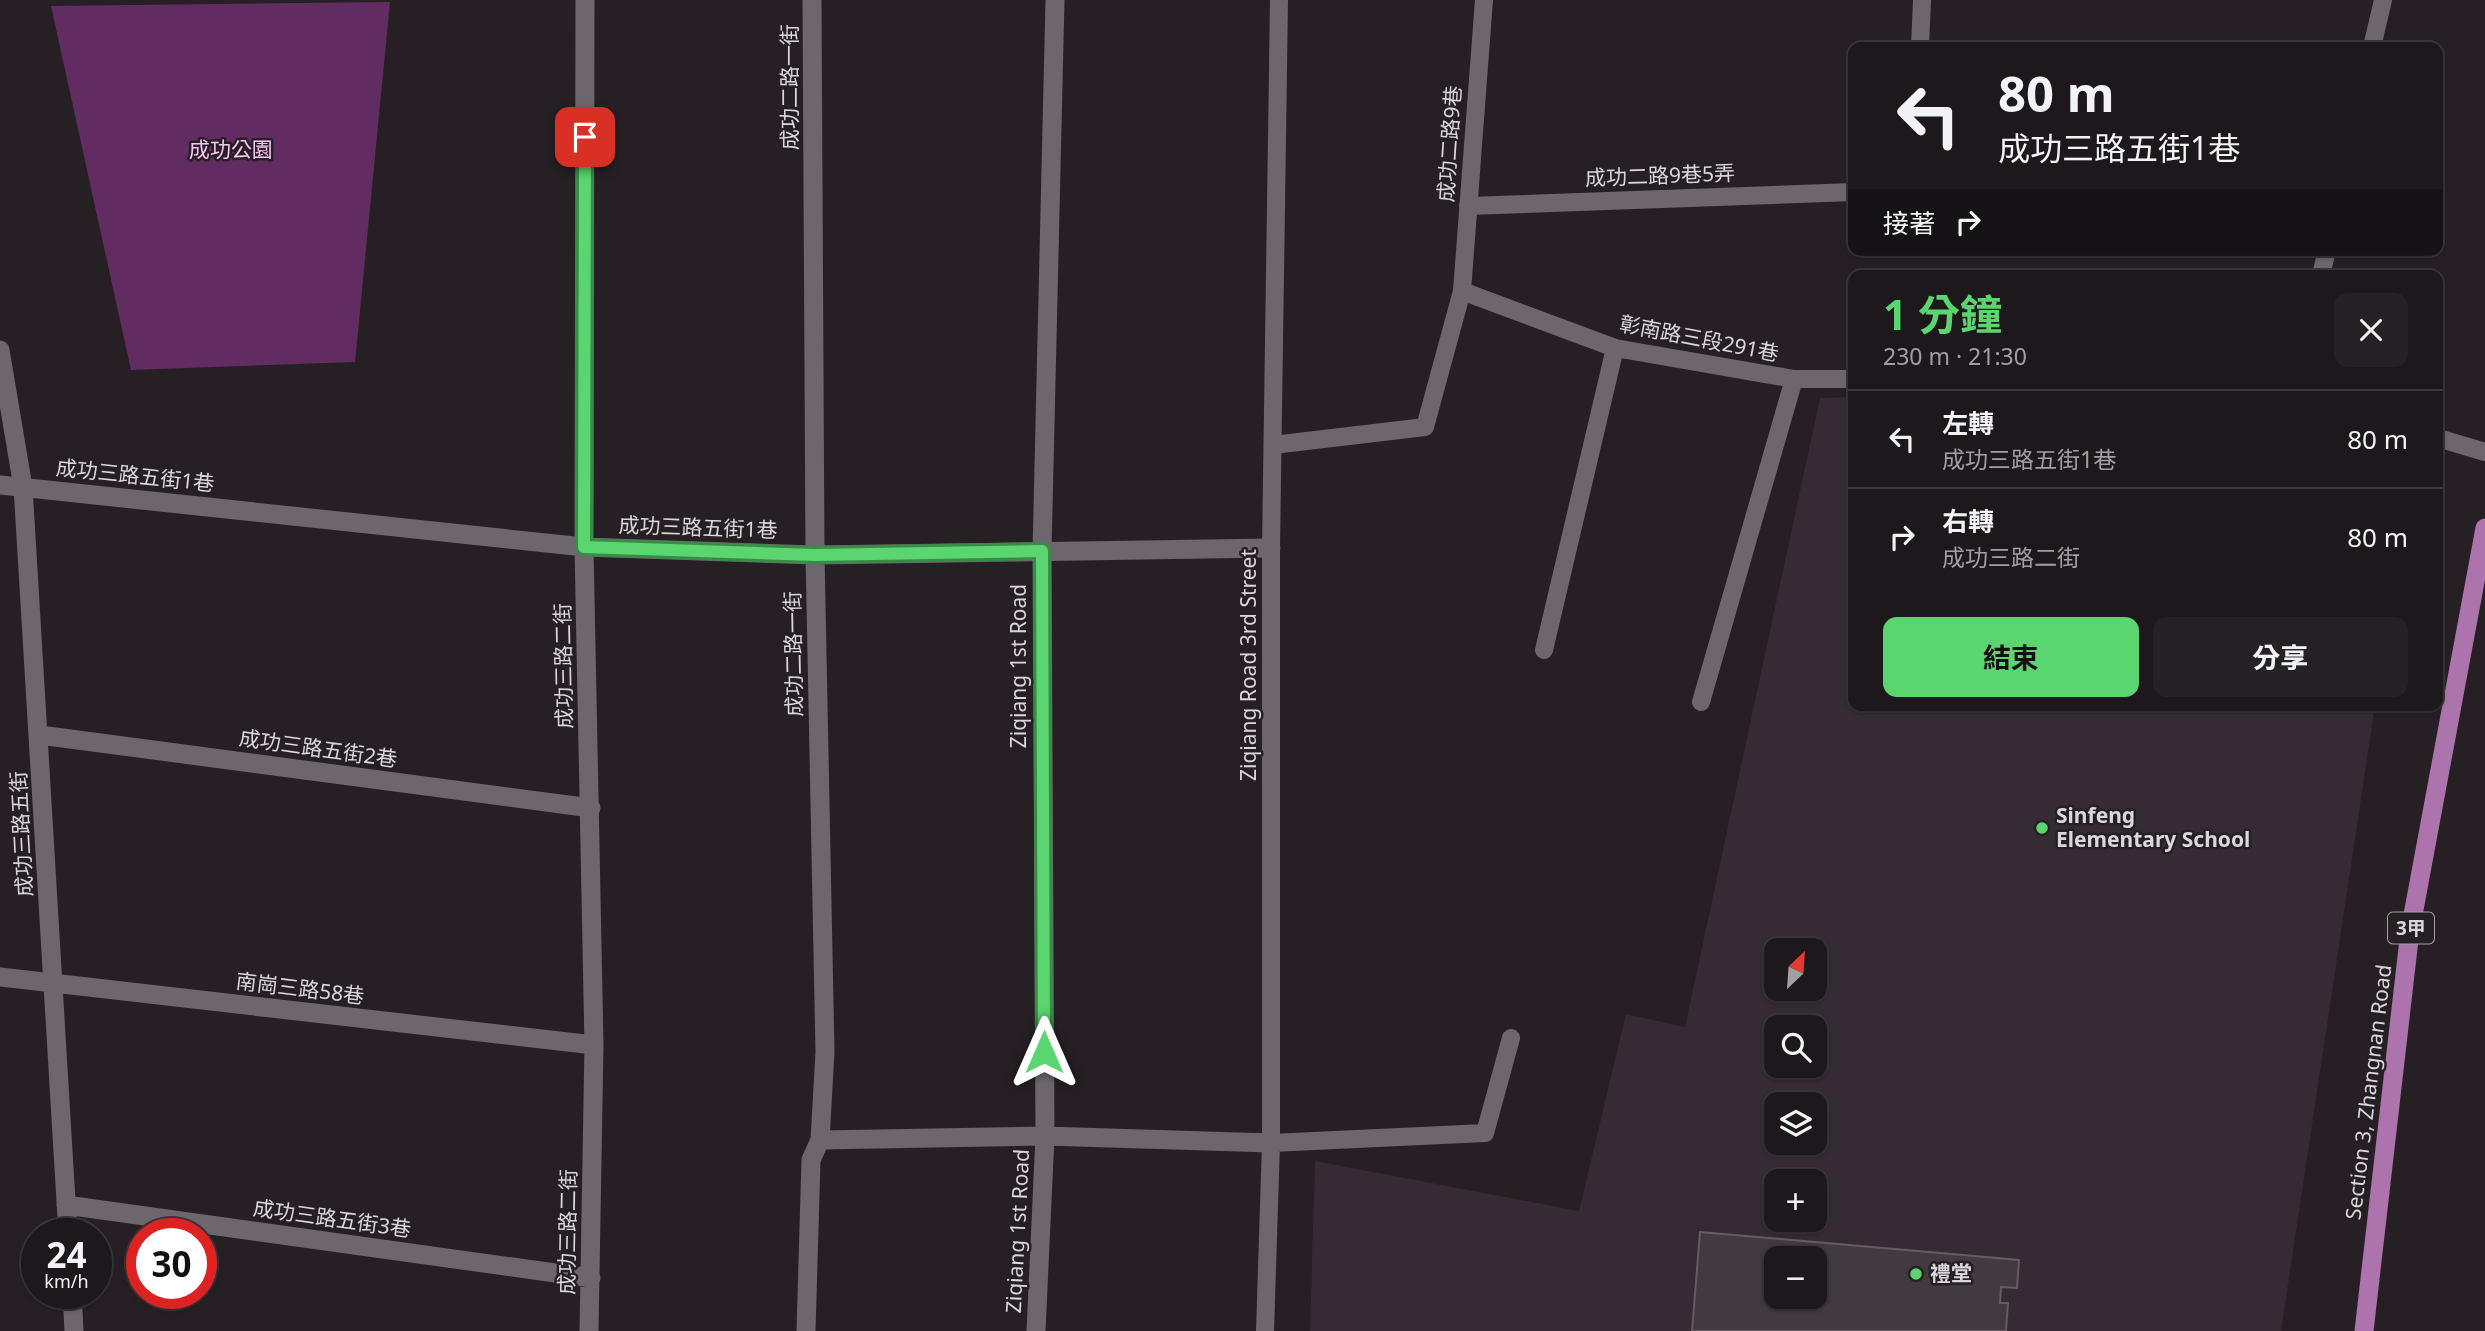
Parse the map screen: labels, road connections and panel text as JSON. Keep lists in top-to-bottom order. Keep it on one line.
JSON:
{"streets":{"main road":["3甲","Section 3, Zhangnan Road"],"street":["成功二路一街","成功三路五街1巷","成功三路二街","Ziqiang 1st Road","成功三路五街2巷","成功三路五街","南崗三路58巷","成功三路五街3巷"],"lane":["成功二路9巷","成功二路9巷5弄","彰南路三段291巷","Ziqiang Road 3rd Street"]},"crossings":[["成功二路一街","成功三路五街1巷"],["成功二路9巷","成功二路9巷5弄"],["成功二路9巷","彰南路三段291巷"],["成功二路9巷","Ziqiang Road 3rd Street"],["成功三路五街1巷","Ziqiang Road 3rd Street"],["成功三路五街1巷","成功三路二街"],["成功三路五街1巷","Ziqiang 1st Road"],["成功三路五街1巷","成功三路五街"],["成功三路二街","成功三路五街2巷"],["成功三路二街","南崗三路58巷"],["成功三路二街","成功三路五街3巷"],["成功三路五街2巷","成功三路五街"],["成功三路五街","南崗三路58巷"],["成功三路五街","成功三路五街3巷"]],"parks":["成功公園"],"places":["Sinfeng Elementary School","禮堂"],"north":"top right","page":{"turn":["80 m","成功三路五街1巷"],"then":"接著","heading":["1 分鐘","230 m · 21:30"],"list":[{"name":"左轉","note":"成功三路五街1巷","value":"80 m"},{"name":"右轉","note":"成功三路二街","value":"80 m"}],"buttons":["結束","分享"],"map_buttons":["+","−"],"speed":"24 km/h","limit":"30"}}
